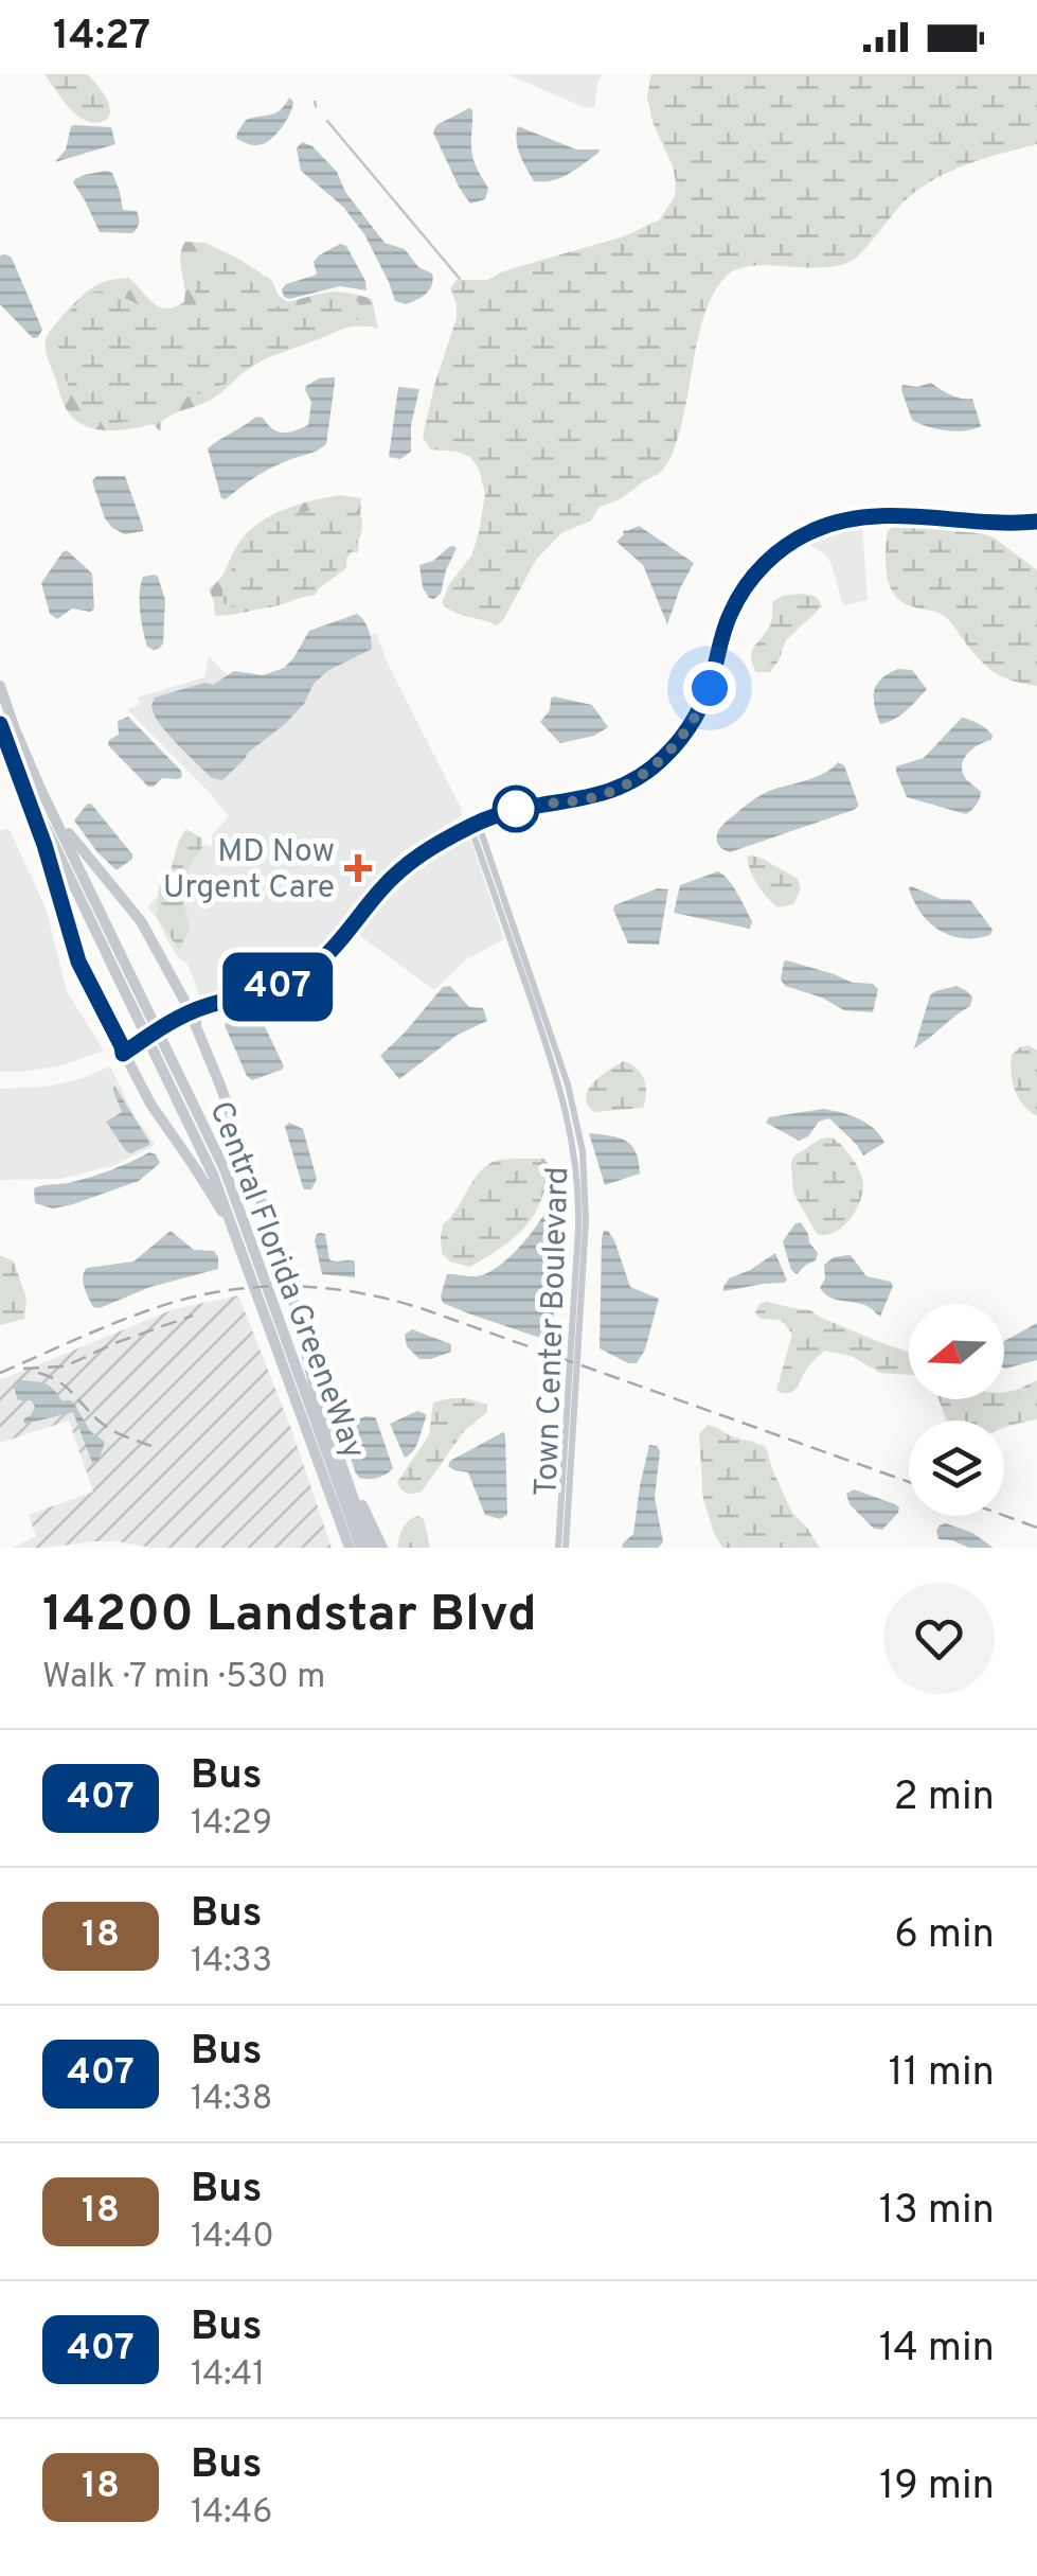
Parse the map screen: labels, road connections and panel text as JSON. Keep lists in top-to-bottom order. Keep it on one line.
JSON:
{"streets":{"highway":["Central Florida GreeneWay"],"main road":["Town Center Boulevard"]},"places":{"health":["MD Now Urgent Care"]},"lines":["bus line 407"],"north":"left","page":{"status":"14:27","on_map":"407","heading":["14200 Landstar Blvd","Walk · 7 min · 530 m"],"list":[{"mark":"407","name":"Bus","note":"14:29","value":"2 min"},{"mark":"18","name":"Bus","note":"14:33","value":"6 min"},{"mark":"407","name":"Bus","note":"14:38","value":"11 min"},{"mark":"18","name":"Bus","note":"14:40","value":"13 min"},{"mark":"407","name":"Bus","note":"14:41","value":"14 min"},{"mark":"18","name":"Bus","note":"14:46","value":"19 min"}]}}
